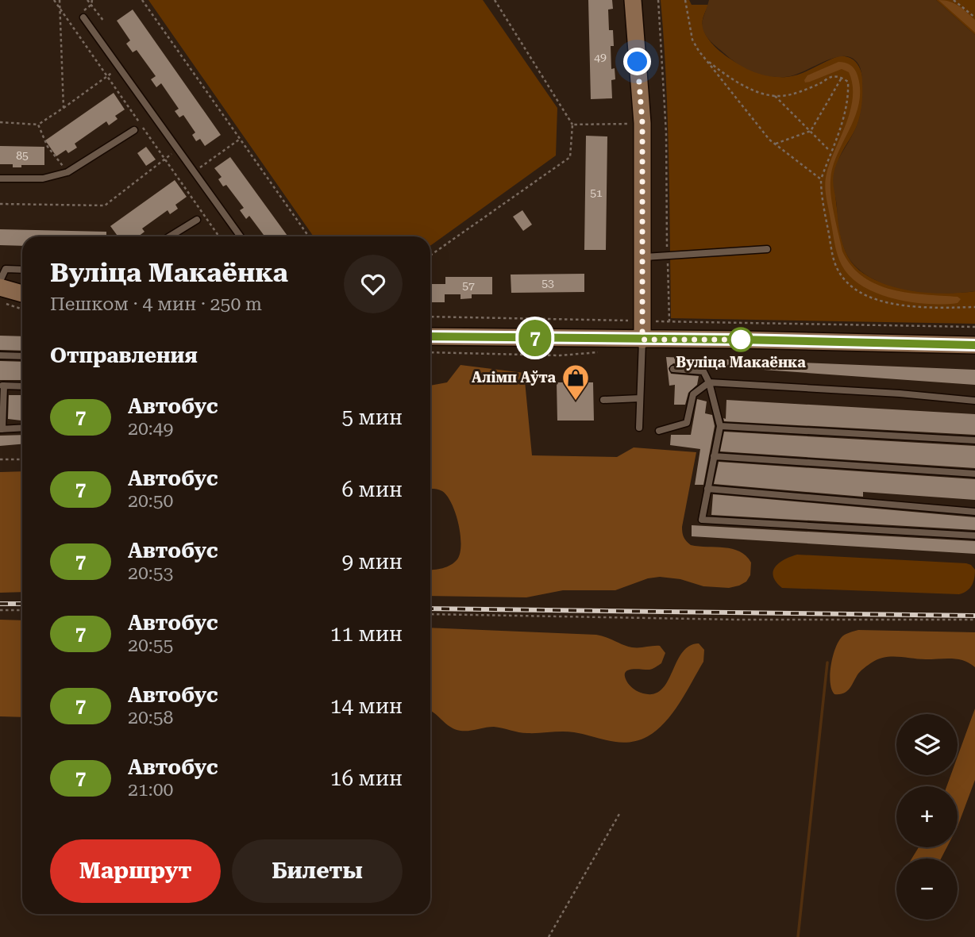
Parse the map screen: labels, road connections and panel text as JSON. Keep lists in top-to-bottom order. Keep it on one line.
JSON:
{"places":{"other":["Вуліца Макаёнка"],"shop":["Алімп Аўта"]},"lines":["bus line 7"],"house_numbers":["49","85","51","53","57"],"page":{"on_map":"7","heading":[["Вуліца Макаёнка","Пешком · 4 мин · 250 m"],"Отправления"],"list":[{"mark":"7","name":"Автобус","note":"20:49","value":"5 мин"},{"mark":"7","name":"Автобус","note":"20:50","value":"6 мин"},{"mark":"7","name":"Автобус","note":"20:53","value":"9 мин"},{"mark":"7","name":"Автобус","note":"20:55","value":"11 мин"},{"mark":"7","name":"Автобус","note":"20:58","value":"14 мин"},{"mark":"7","name":"Автобус","note":"21:00","value":"16 мин"}],"map_buttons":["+","−"],"buttons":["Маршрут","Билеты"]}}
